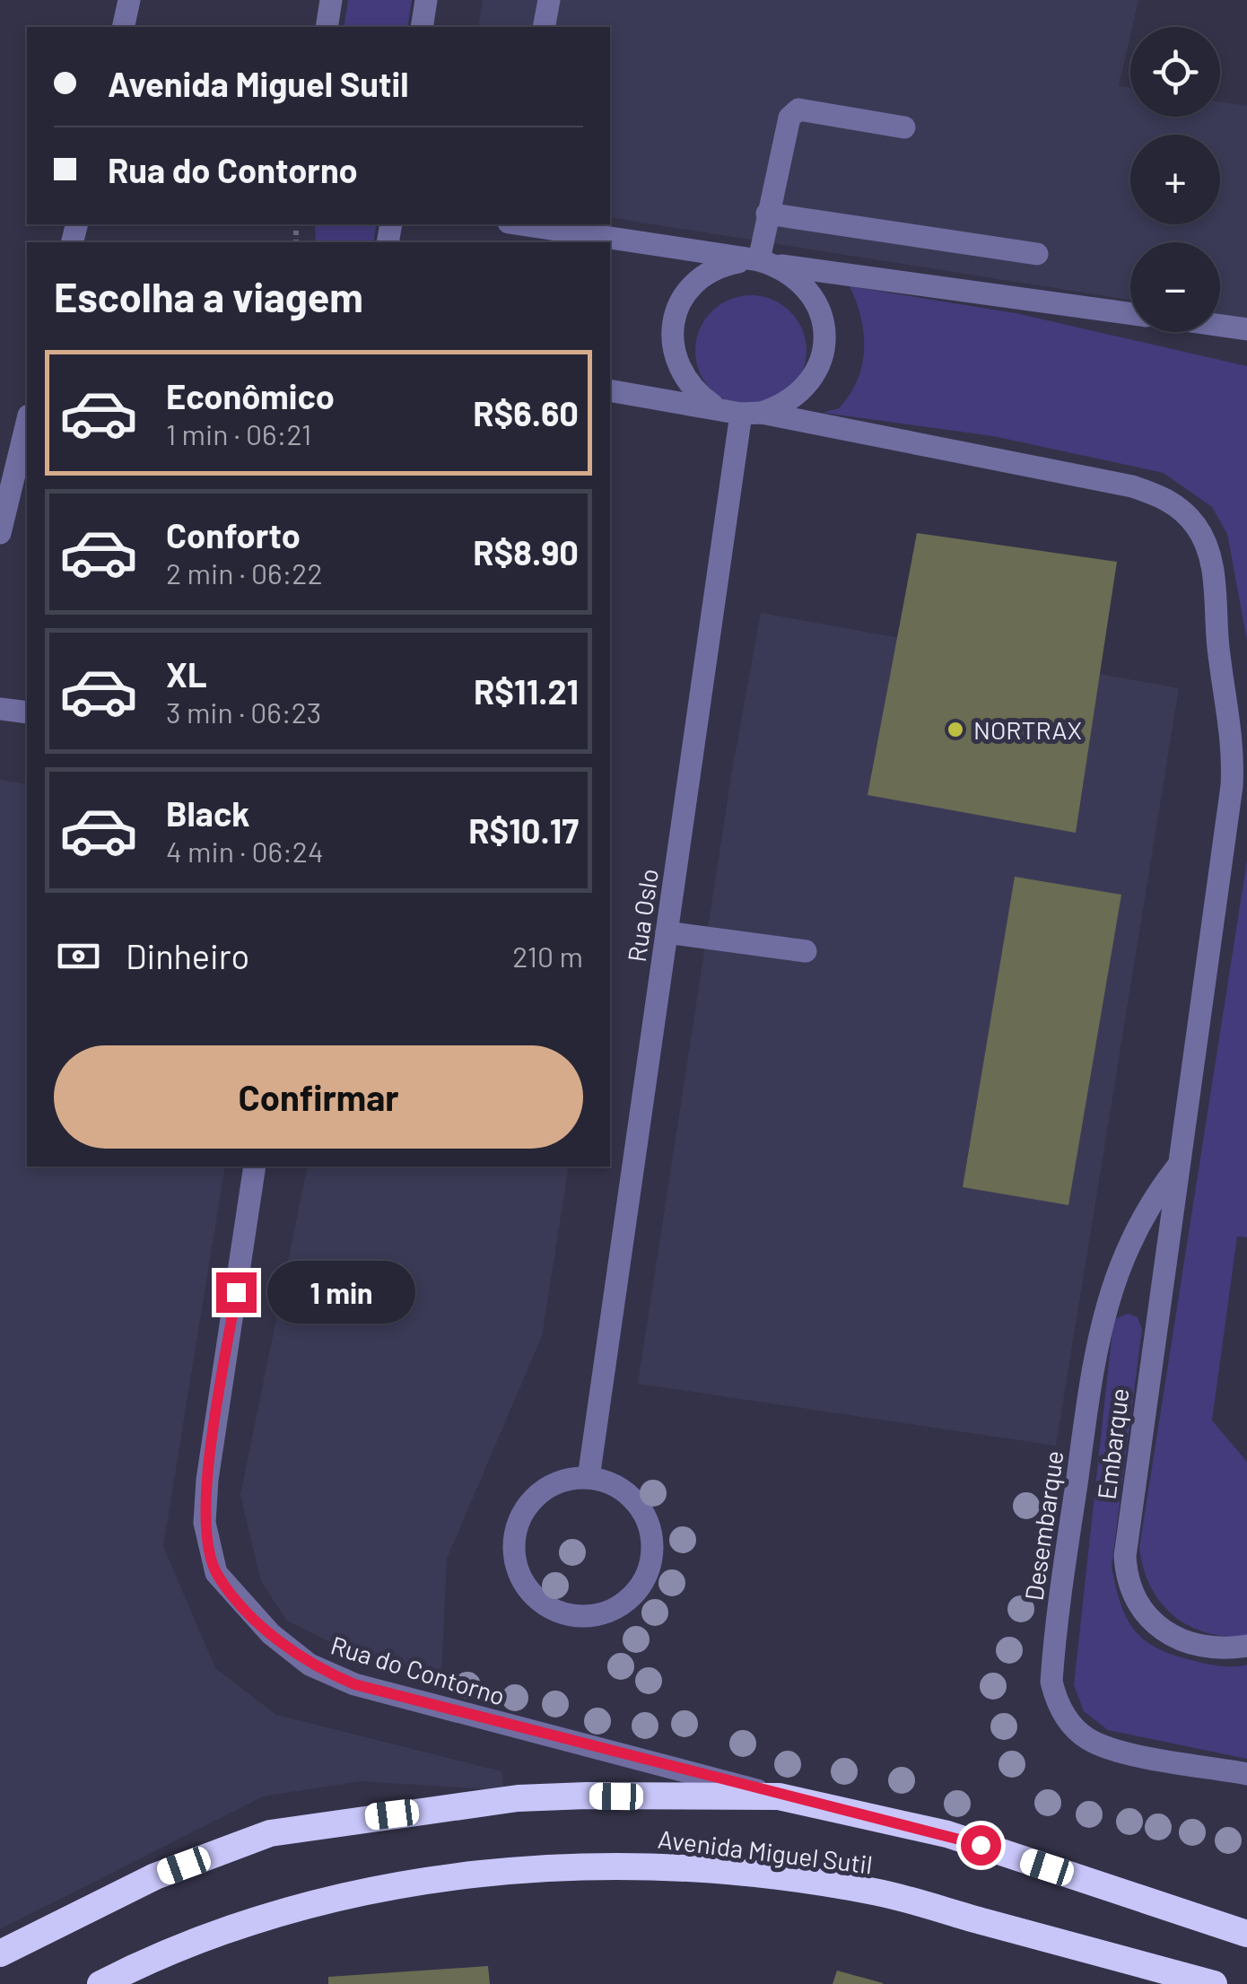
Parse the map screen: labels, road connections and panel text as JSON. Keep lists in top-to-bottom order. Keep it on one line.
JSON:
{"streets":{"highway":["Avenida Miguel Sutil"],"street":["Rua Oslo","Embarque","Desembarque","Rua do Contorno"]},"crossings":[["Rua Oslo","Embarque"],["Embarque","Desembarque"],["Rua do Contorno","Avenida Miguel Sutil"]],"places":["NORTRAX"],"page":{"map_buttons":["+","−"],"banner":["Avenida Miguel Sutil","Rua do Contorno"],"heading":"Escolha a viagem","list":[{"name":"Econômico","note":"1 min · 06:21","value":"R$6.60"},{"name":"Conforto","note":"2 min · 06:22","value":"R$8.90"},{"name":"XL","note":"3 min · 06:23","value":"R$11.21"},{"name":"Black","note":"4 min · 06:24","value":"R$10.17"}],"pay":["Dinheiro","210 m"],"buttons":"Confirmar","bubble":"1 min"}}
